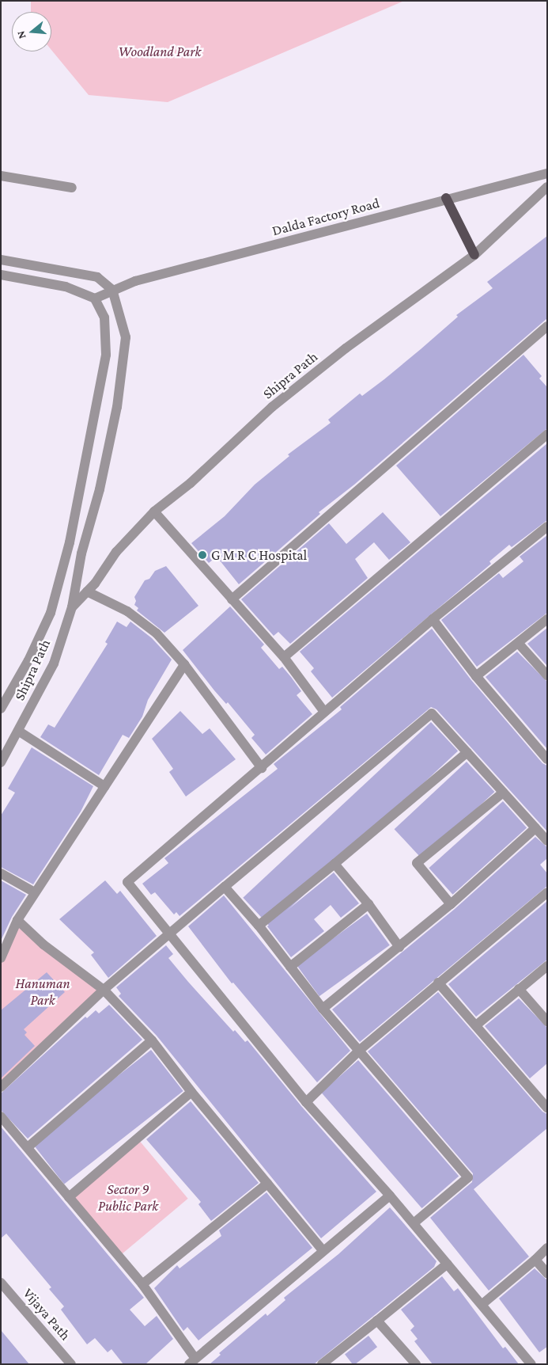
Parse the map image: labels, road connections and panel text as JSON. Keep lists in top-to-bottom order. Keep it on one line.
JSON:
{"streets":{"street":["Dalda Factory Road","Shipra Path","Vijaya Path"]},"crossings":[["Dalda Factory Road","Shipra Path"]],"parks":["Woodland Park","Hanuman Park","Sector 9 Public Park"],"places":["G M R C Hospital"],"north":"left"}
